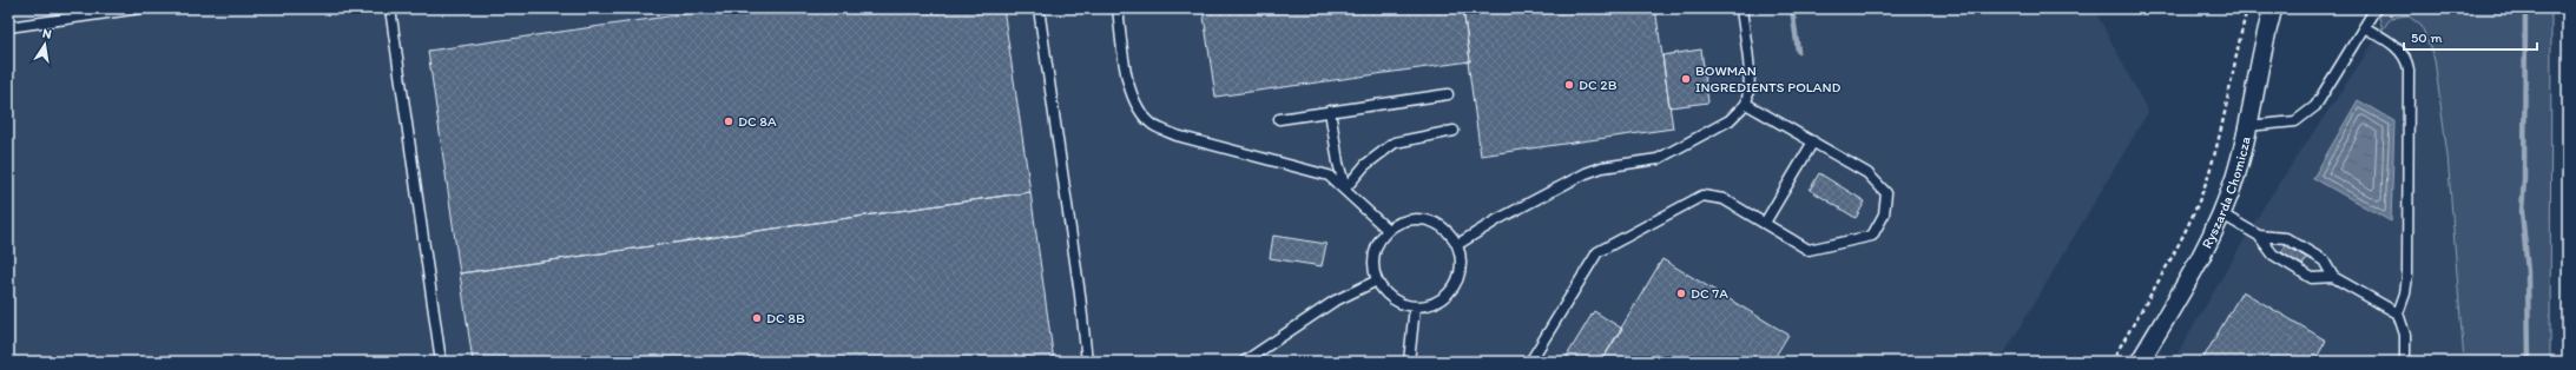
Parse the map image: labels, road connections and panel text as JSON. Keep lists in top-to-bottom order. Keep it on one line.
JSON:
{"streets":{"street":["Ryszarda Chomicza"]},"places":["BOWMAN INGREDIENTS POLAND","DC 2B","DC 8A","DC 7A","DC 8B"],"scale_bar":"50 m","north":"top"}
